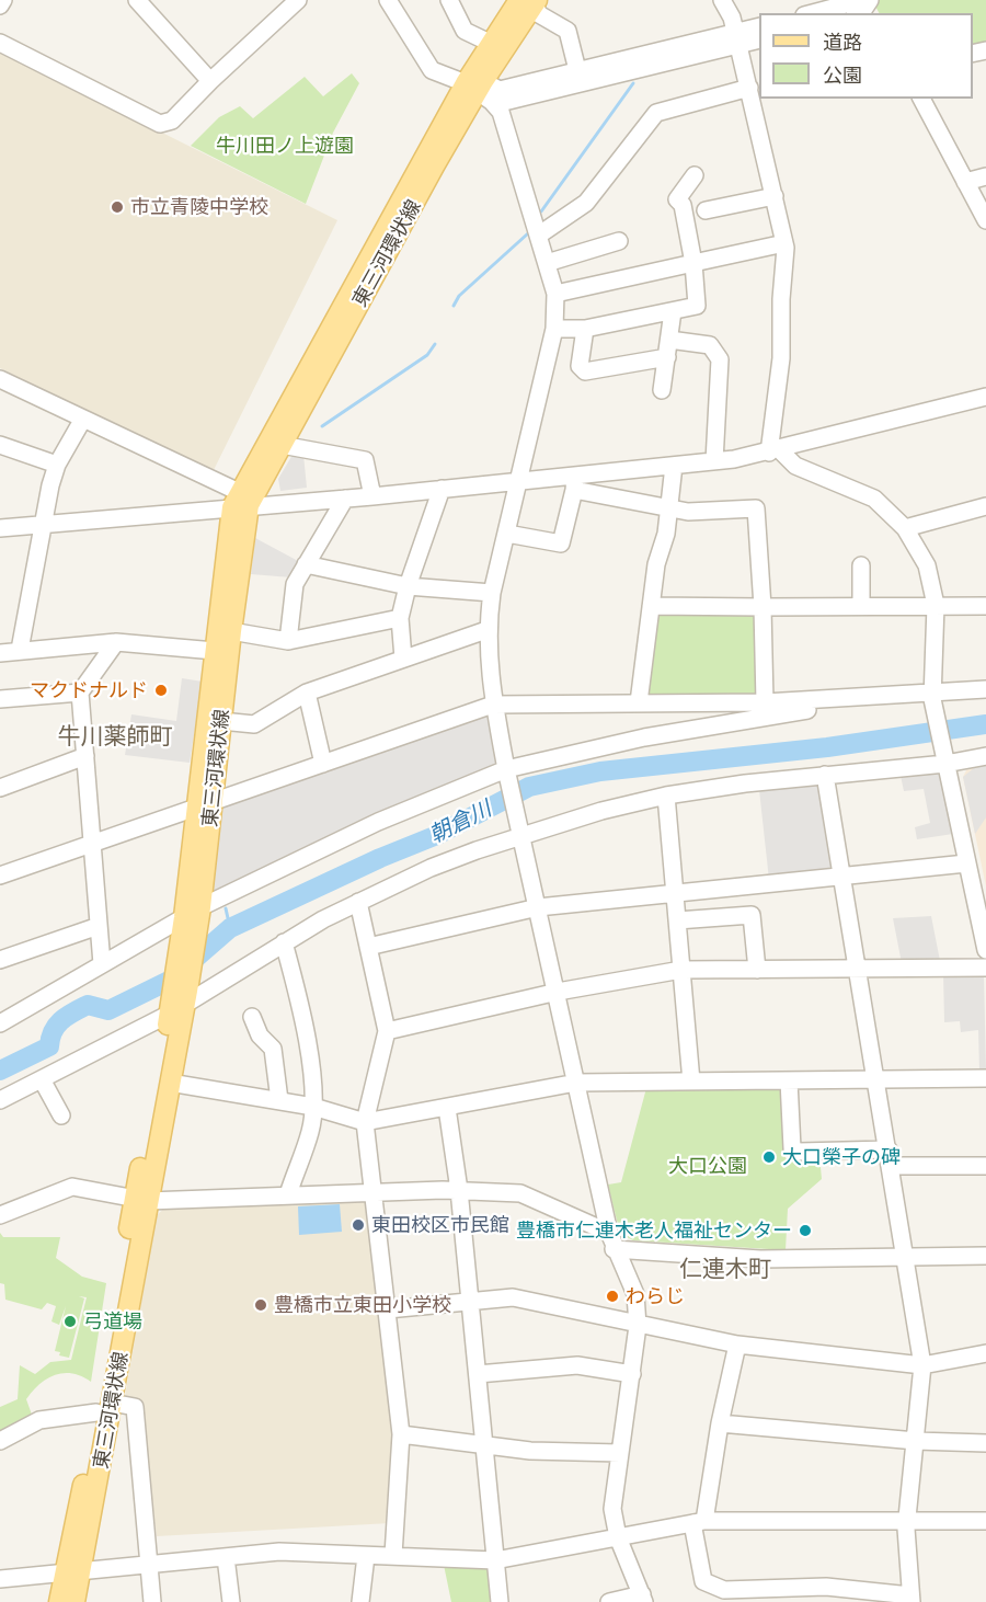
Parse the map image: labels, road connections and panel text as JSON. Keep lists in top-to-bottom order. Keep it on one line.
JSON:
{"streets":{"main road":["東三河環状線"]},"districts":["牛川薬師町","仁連木町"],"water":["朝倉川"],"parks":["牛川田ノ上遊園","大口公園"],"places":["市立青陵中学校","マクドナルド","大口榮子の碑","東田校区市民館","豊橋市仁連木老人福祉センター","わらじ","豊橋市立東田小学校","弓道場"],"legend":["道路","公園"]}
